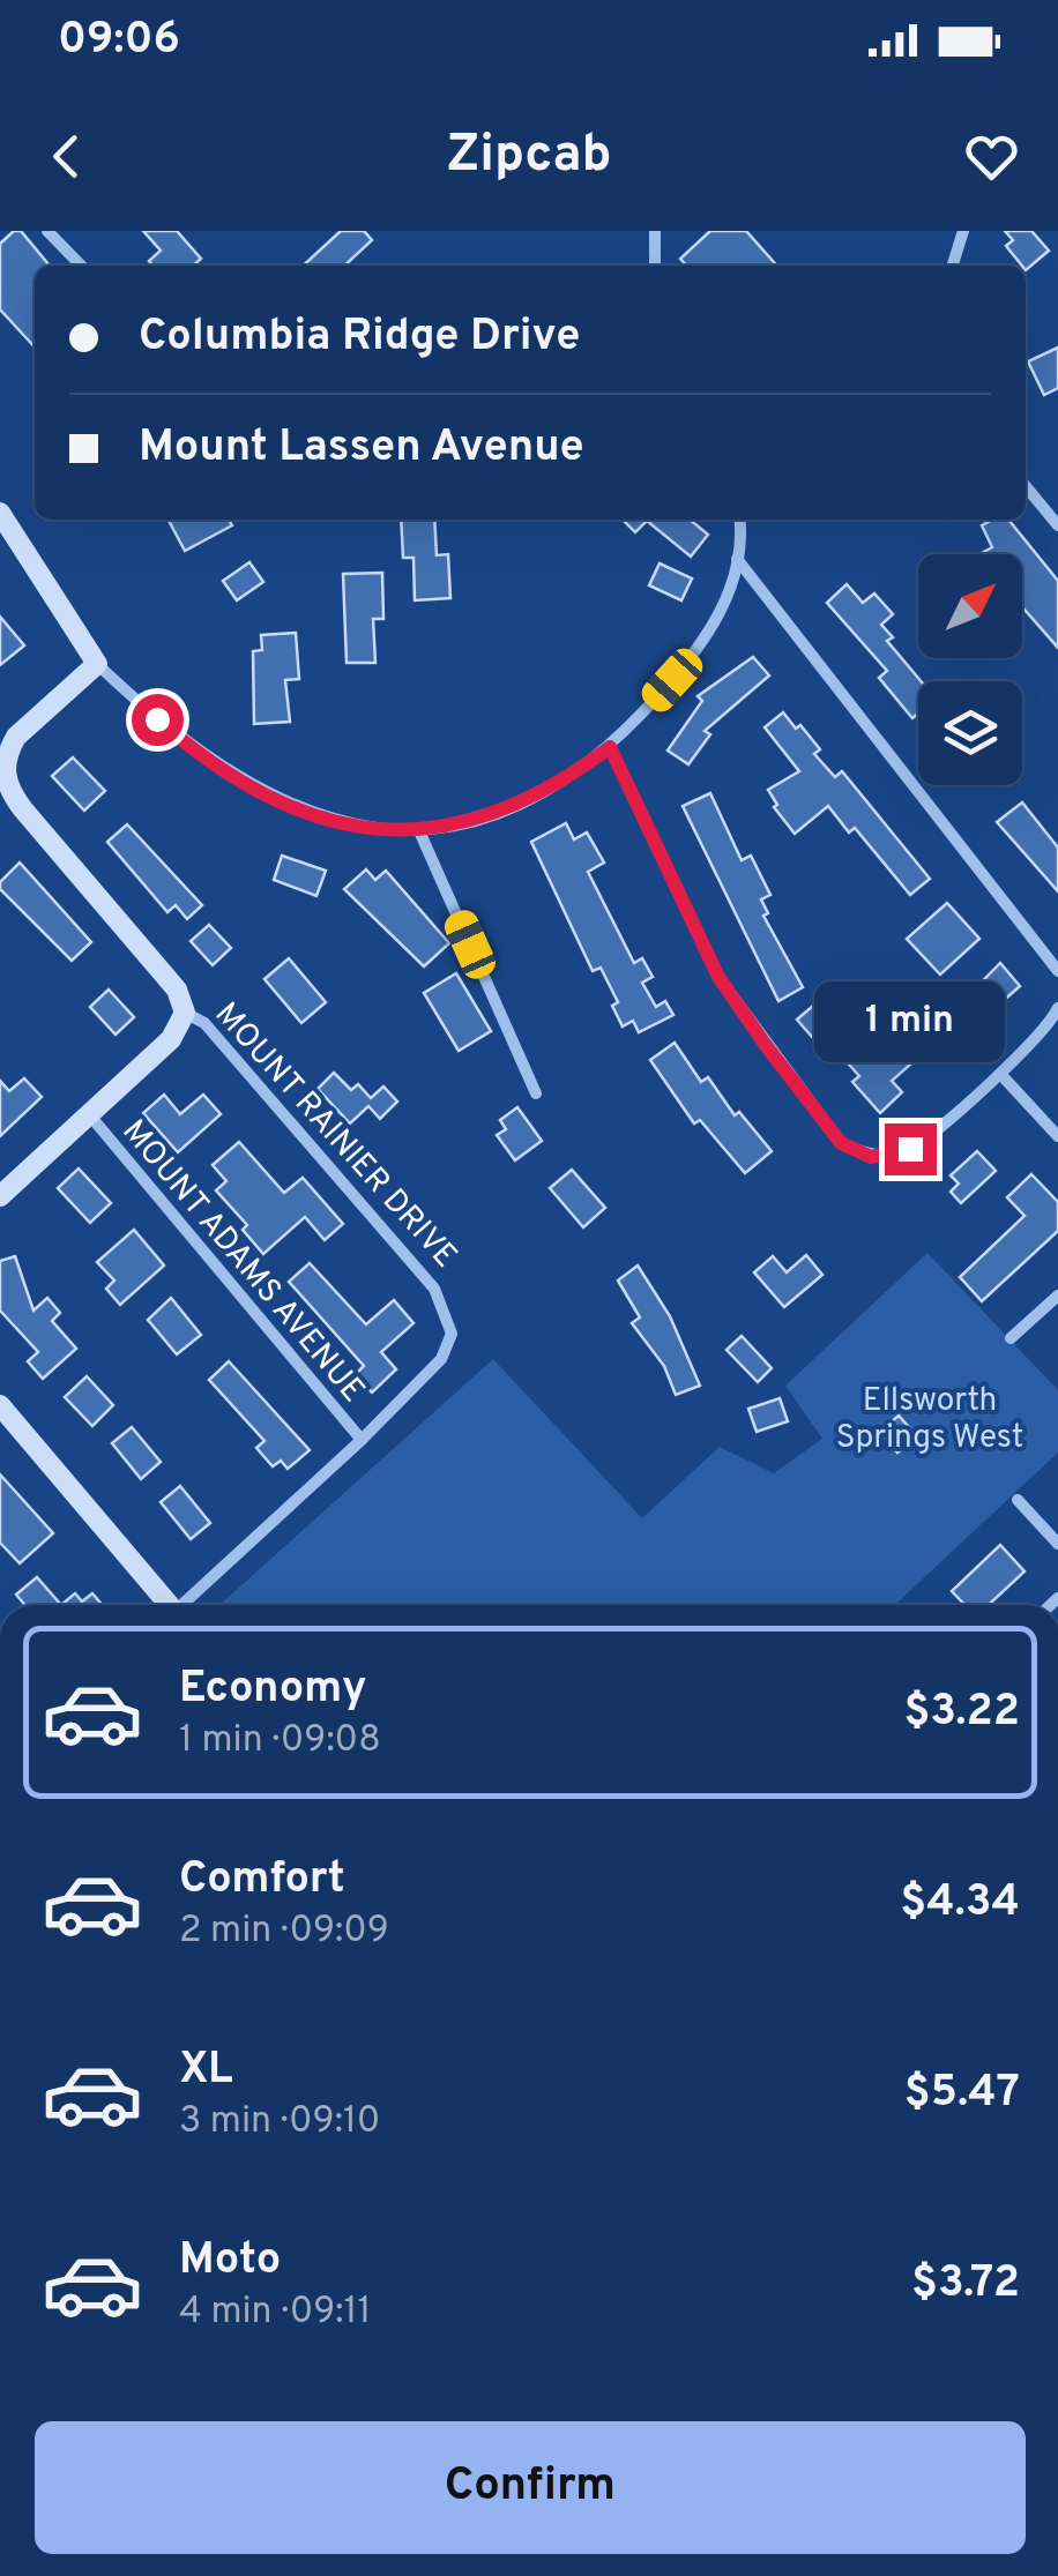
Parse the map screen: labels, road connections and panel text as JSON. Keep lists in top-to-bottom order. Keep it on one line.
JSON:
{"streets":{"street":["MOUNT RAINIER DRIVE","MOUNT ADAMS AVENUE"]},"crossings":[["MOUNT RAINIER DRIVE","MOUNT ADAMS AVENUE"]],"parks":["Ellsworth Springs West"],"north":"top right","page":{"status":"09:06","header":"Zipcab","banner":["Columbia Ridge Drive","Mount Lassen Avenue"],"bubble":"1 min","list":[{"name":"Economy","note":"1 min · 09:08","value":"$3.22"},{"name":"Comfort","note":"2 min · 09:09","value":"$4.34"},{"name":"XL","note":"3 min · 09:10","value":"$5.47"},{"name":"Moto","note":"4 min · 09:11","value":"$3.72"}],"buttons":"Confirm"}}
